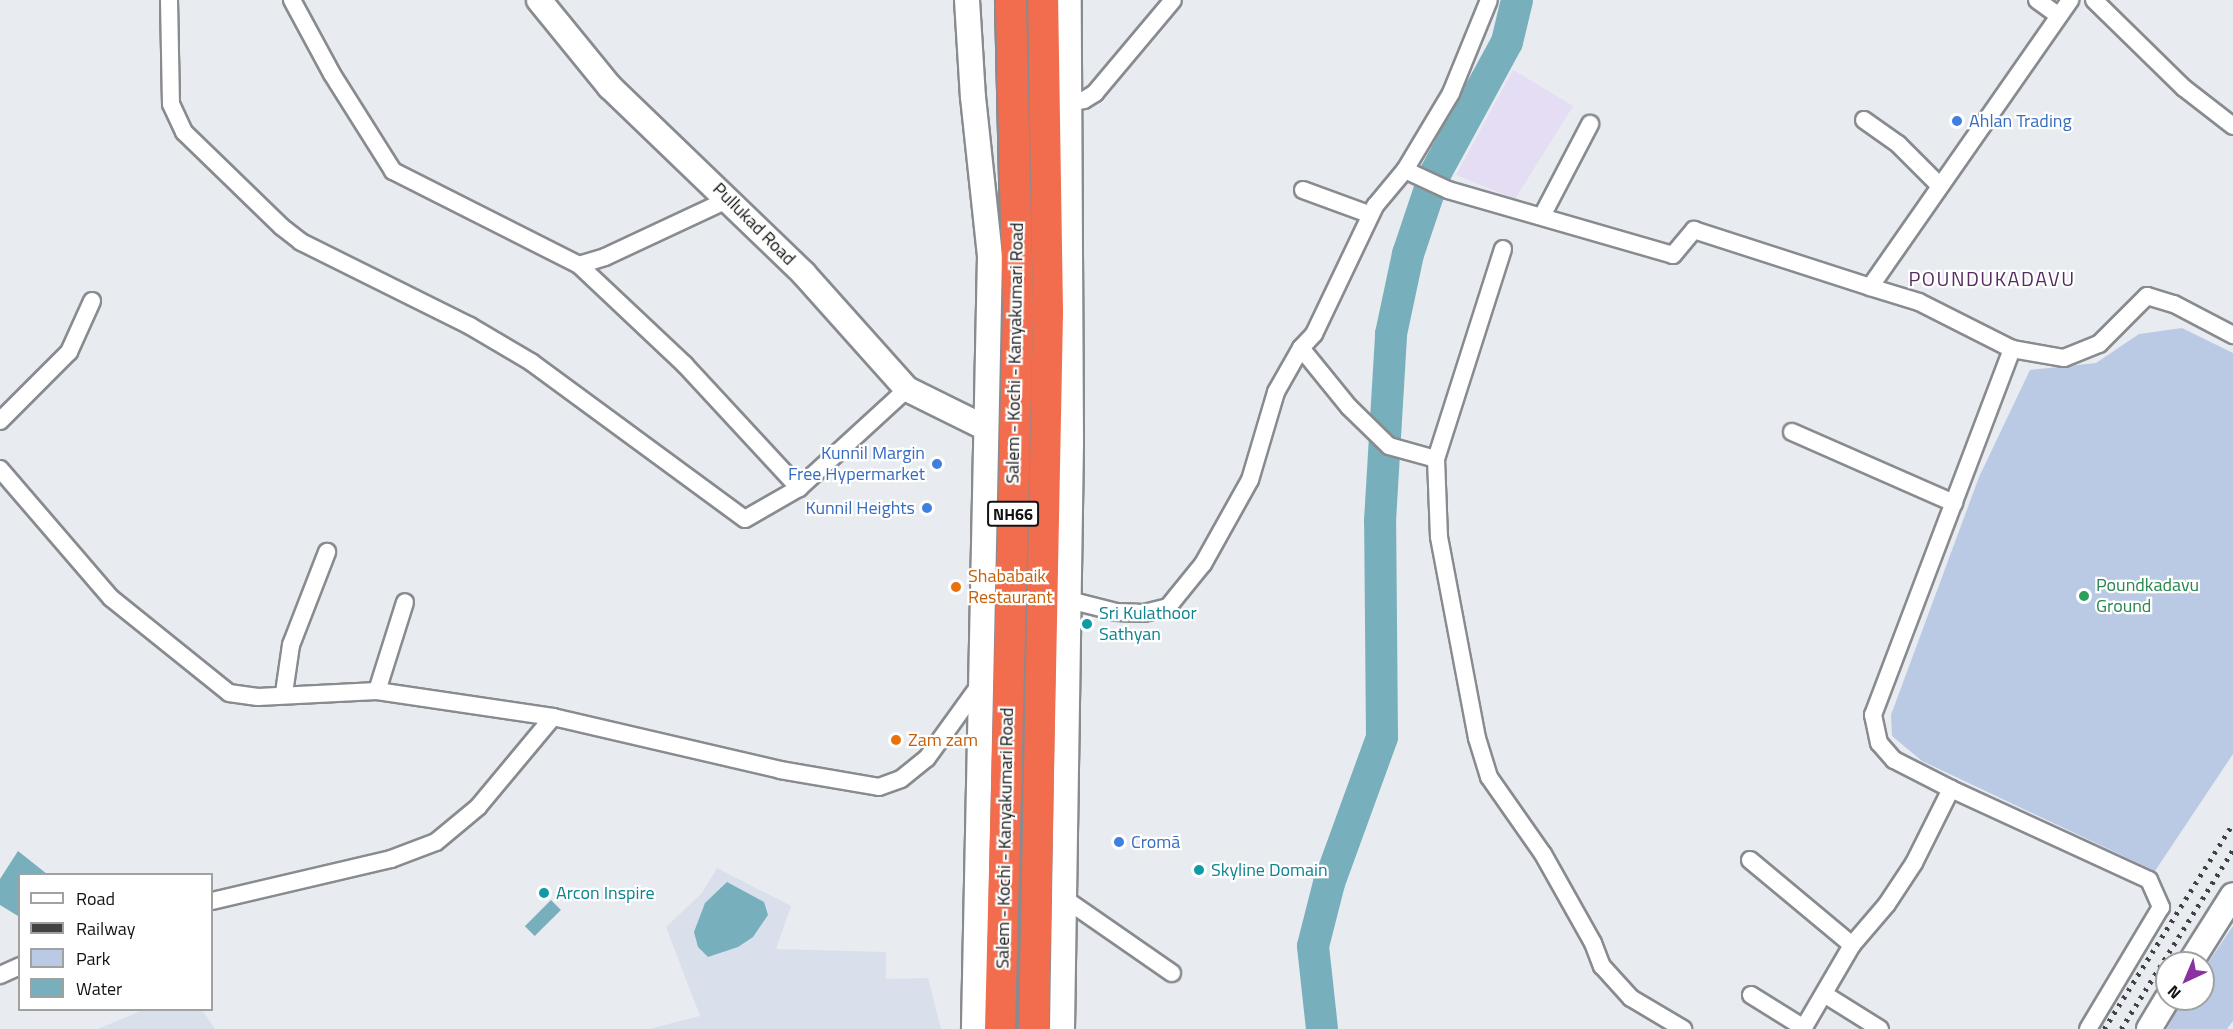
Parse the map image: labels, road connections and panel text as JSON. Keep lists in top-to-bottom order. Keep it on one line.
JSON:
{"streets":{"highway":["Salem - Kochi - Kanyakumari Road","NH66"],"street":["Pullukad Road"]},"districts":["POUNDUKADAVU"],"places":["Ahlan Trading","Kunnil Margin Free Hypermarket","Kunnil Heights","Shababaik Restaurant","Poundkadavu Ground","Sri Kulathoor Sathyan","Zam zam","Cromā","Skyline Domain","Arcon Inspire"],"legend":["Road","Railway","Park","Water"],"north":"bottom left"}
